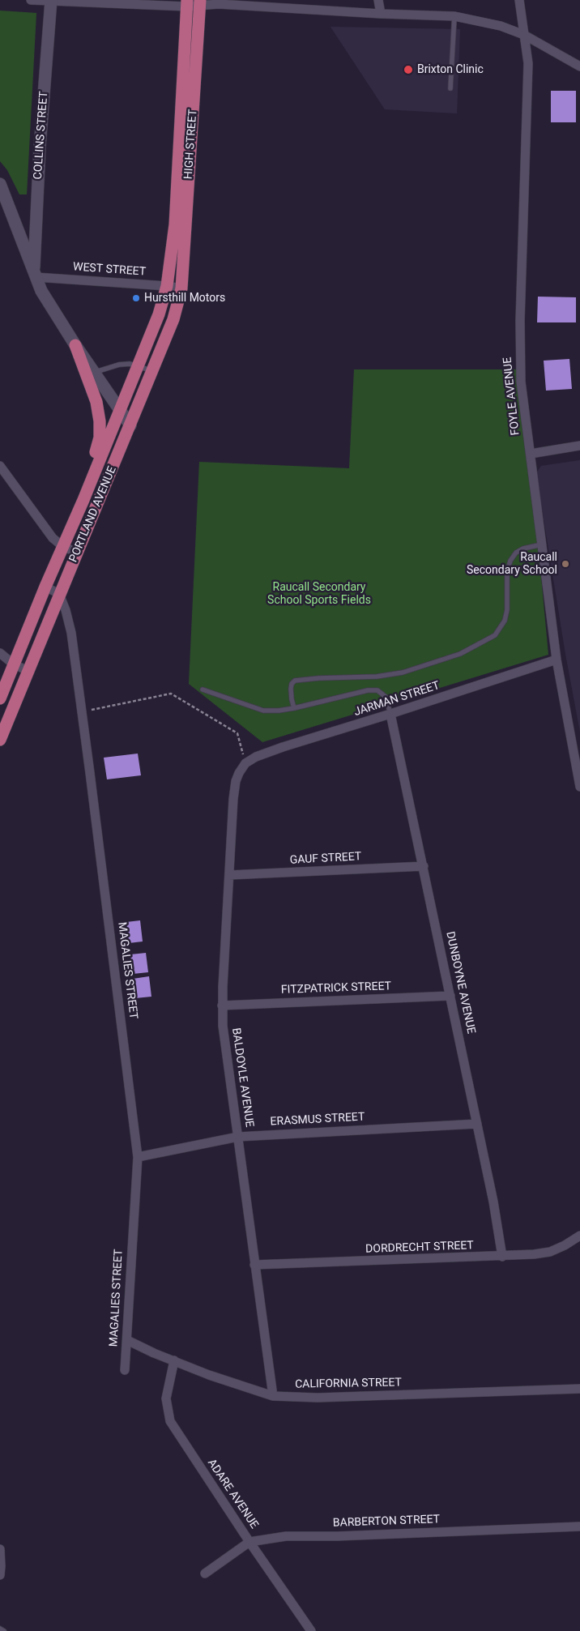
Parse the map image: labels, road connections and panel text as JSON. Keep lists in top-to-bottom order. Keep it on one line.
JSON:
{"streets":{"main road":["HIGH STREET","PORTLAND AVENUE"],"street":["COLLINS STREET","WEST STREET","FOYLE AVENUE","JARMAN STREET","GAUF STREET","MAGALIES STREET","DUNBOYNE AVENUE","FITZPATRICK STREET","BALDOYLE AVENUE","ERASMUS STREET","DORDRECHT STREET","CALIFORNIA STREET","ADARE AVENUE","BARBERTON STREET"]},"crossings":[["COLLINS STREET","WEST STREET"],["COLLINS STREET","PORTLAND AVENUE"],["HIGH STREET","WEST STREET"],["HIGH STREET","PORTLAND AVENUE"],["WEST STREET","PORTLAND AVENUE"],["FOYLE AVENUE","JARMAN STREET"],["PORTLAND AVENUE","MAGALIES STREET"],["JARMAN STREET","DUNBOYNE AVENUE"],["JARMAN STREET","BALDOYLE AVENUE"],["GAUF STREET","DUNBOYNE AVENUE"],["GAUF STREET","BALDOYLE AVENUE"],["MAGALIES STREET","ERASMUS STREET"],["MAGALIES STREET","CALIFORNIA STREET"],["DUNBOYNE AVENUE","FITZPATRICK STREET"],["DUNBOYNE AVENUE","ERASMUS STREET"],["DUNBOYNE AVENUE","DORDRECHT STREET"],["FITZPATRICK STREET","BALDOYLE AVENUE"],["BALDOYLE AVENUE","ERASMUS STREET"],["BALDOYLE AVENUE","DORDRECHT STREET"],["BALDOYLE AVENUE","CALIFORNIA STREET"],["CALIFORNIA STREET","ADARE AVENUE"],["ADARE AVENUE","BARBERTON STREET"]],"parks":["Raucall Secondary School Sports Fields"],"places":["Brixton Clinic","Hursthill Motors","Raucall Secondary School"]}
